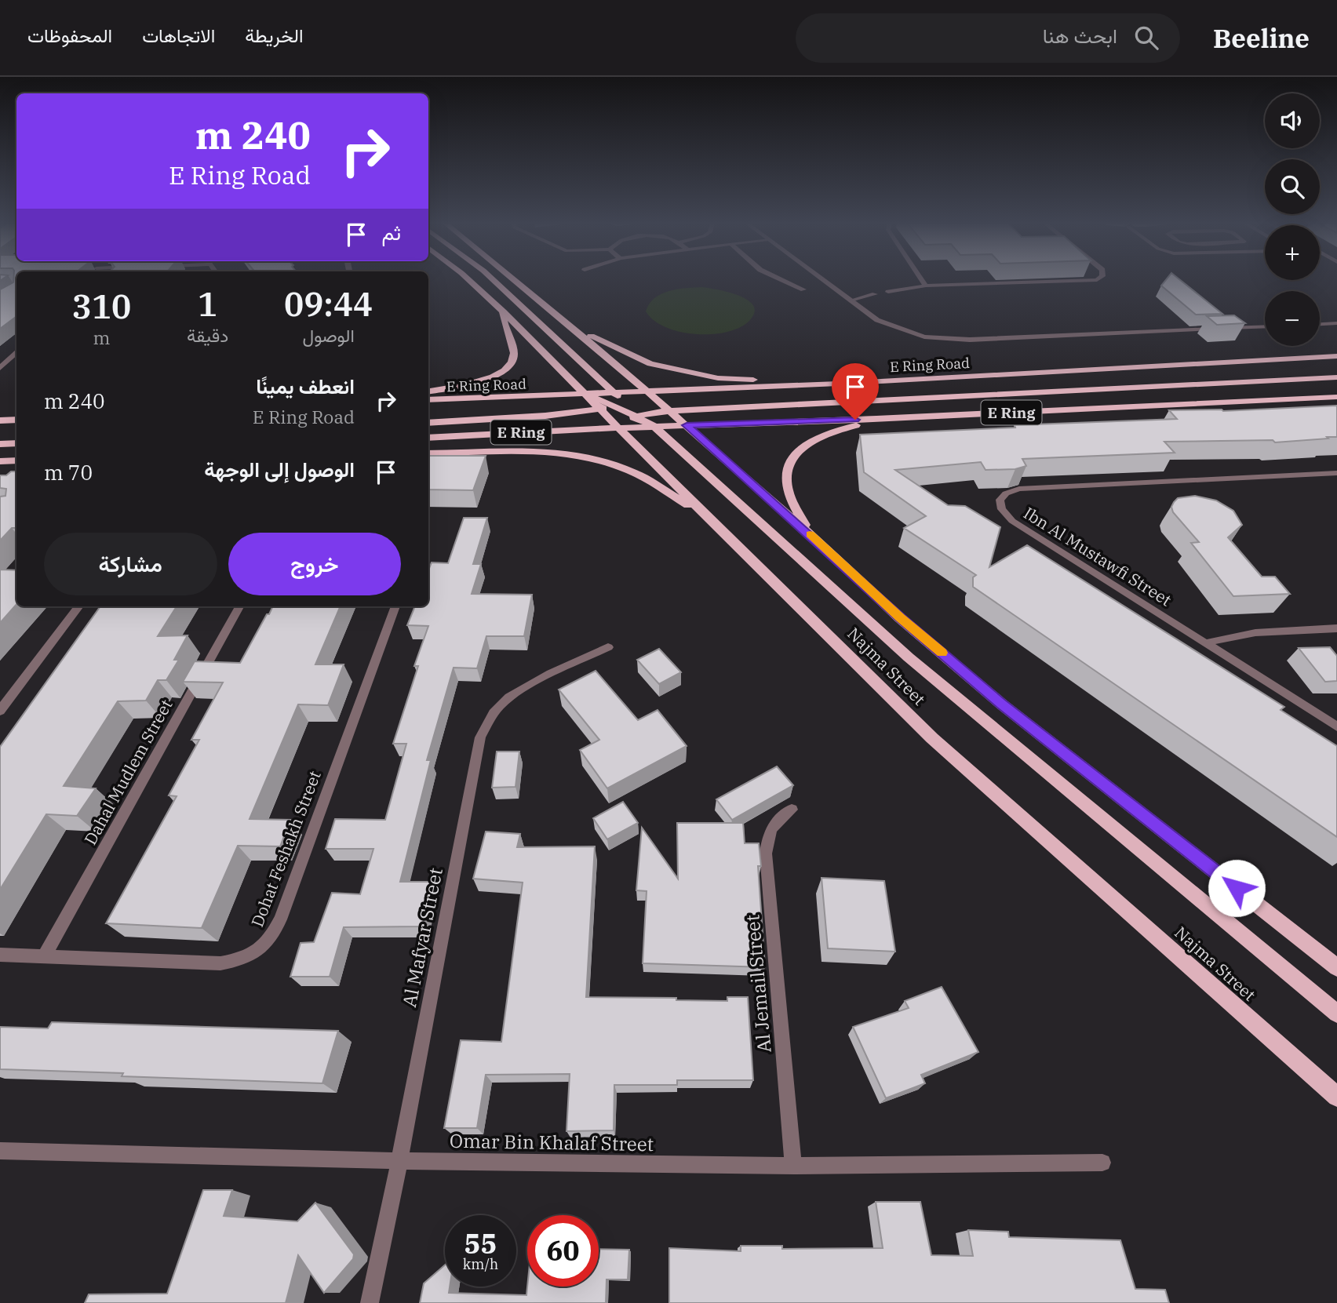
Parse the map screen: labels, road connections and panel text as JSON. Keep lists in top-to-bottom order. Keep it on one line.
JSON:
{"streets":{"main road":["E Ring Road","E Ring","Najma Street"],"street":["Ibn Al Mustawfi Street","Dahal Mudlem Street","Dohat Feshakh Street","Al Mafyar Street","Al Jemail Street","Omar Bin Khalaf Street"]},"crossings":[["E Ring Road","Najma Street"],["E Ring","Najma Street"],["Dahal Mudlem Street","Dohat Feshakh Street"],["Al Mafyar Street","Omar Bin Khalaf Street"],["Al Jemail Street","Omar Bin Khalaf Street"]],"page":{"header":"Beeline","search":"ابحث هنا","nav":["الخريطة","الاتجاهات","المحفوظات"],"map_buttons":["+","−"],"turn":["240 m","E Ring Road"],"then":"ثم","eta":["09:44","الوصول","1","دقيقة","310","m"],"list":[{"name":"انعطف يمينًا","note":"E Ring Road","value":"240 m"},{"name":"الوصول إلى الوجهة","value":"70 m"}],"buttons":["خروج","مشاركة"],"speed":"55 km/h","limit":"60"}}
